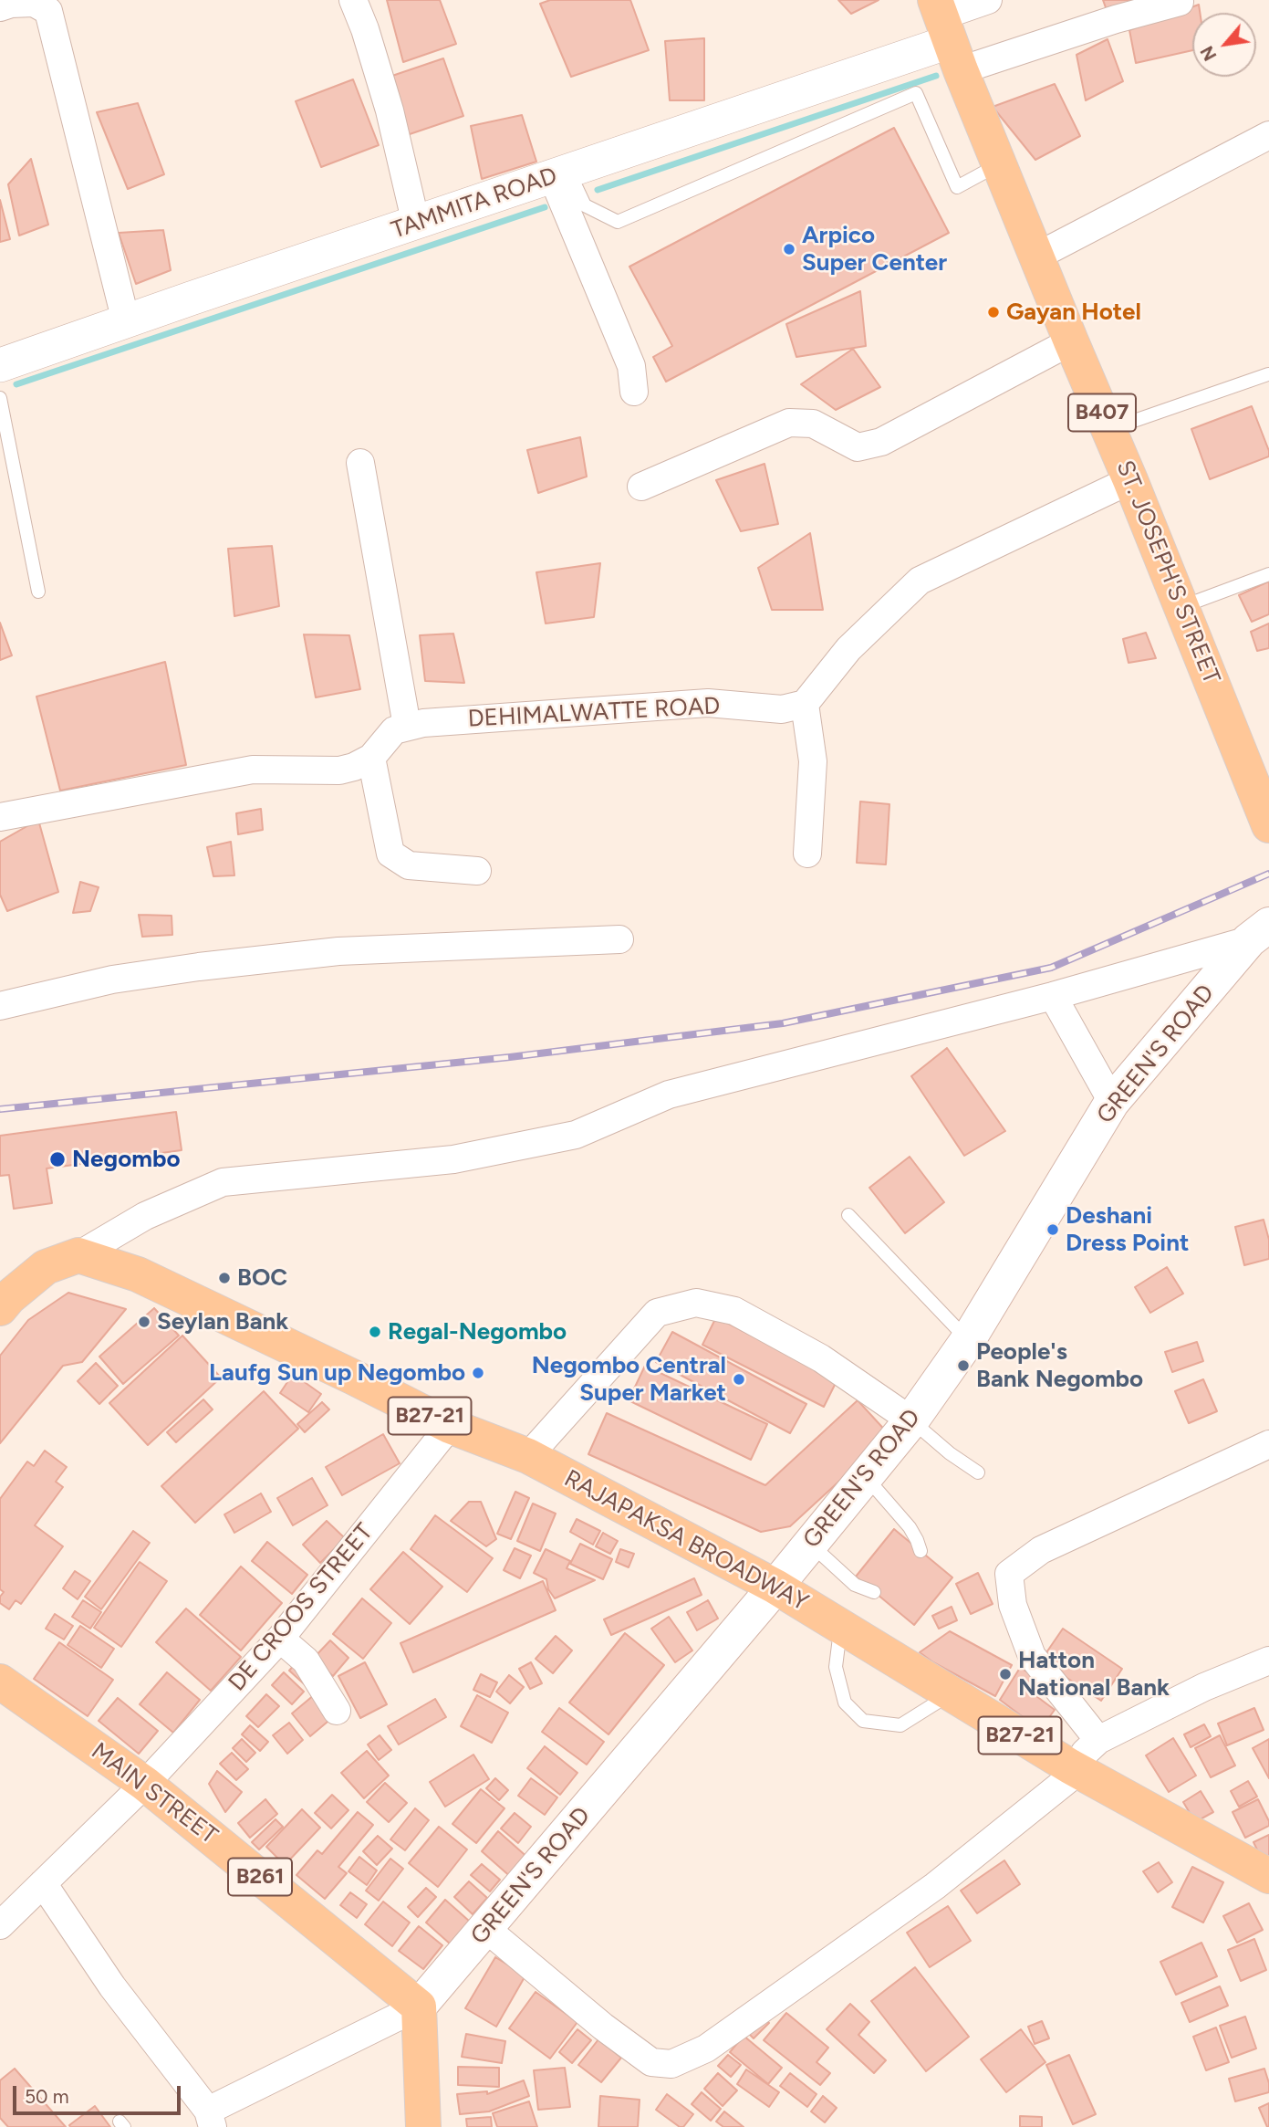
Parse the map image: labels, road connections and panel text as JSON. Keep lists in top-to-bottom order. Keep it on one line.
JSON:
{"streets":{"main road":["B407","ST. JOSEPH'S STREET","GREEN'S ROAD","B27-21","RAJAPAKSA BROADWAY","MAIN STREET","B261"],"street":["TAMMITA ROAD","DEHIMALWATTE ROAD","DE CROOS STREET"]},"crossings":[["TAMMITA ROAD","ST. JOSEPH'S STREET"],["GREEN'S ROAD","RAJAPAKSA BROADWAY"],["GREEN'S ROAD","MAIN STREET"],["RAJAPAKSA BROADWAY","DE CROOS STREET"],["DE CROOS STREET","MAIN STREET"]],"places":["Arpico Super Center","Gayan Hotel","Negombo","Deshani Dress Point","BOC","Seylan Bank","Regal-Negombo","People's Bank Negombo","Laufg Sun up Negombo","Negombo Central Super Market","Hatton National Bank"],"scale_bar":"50 m","north":"bottom left"}
